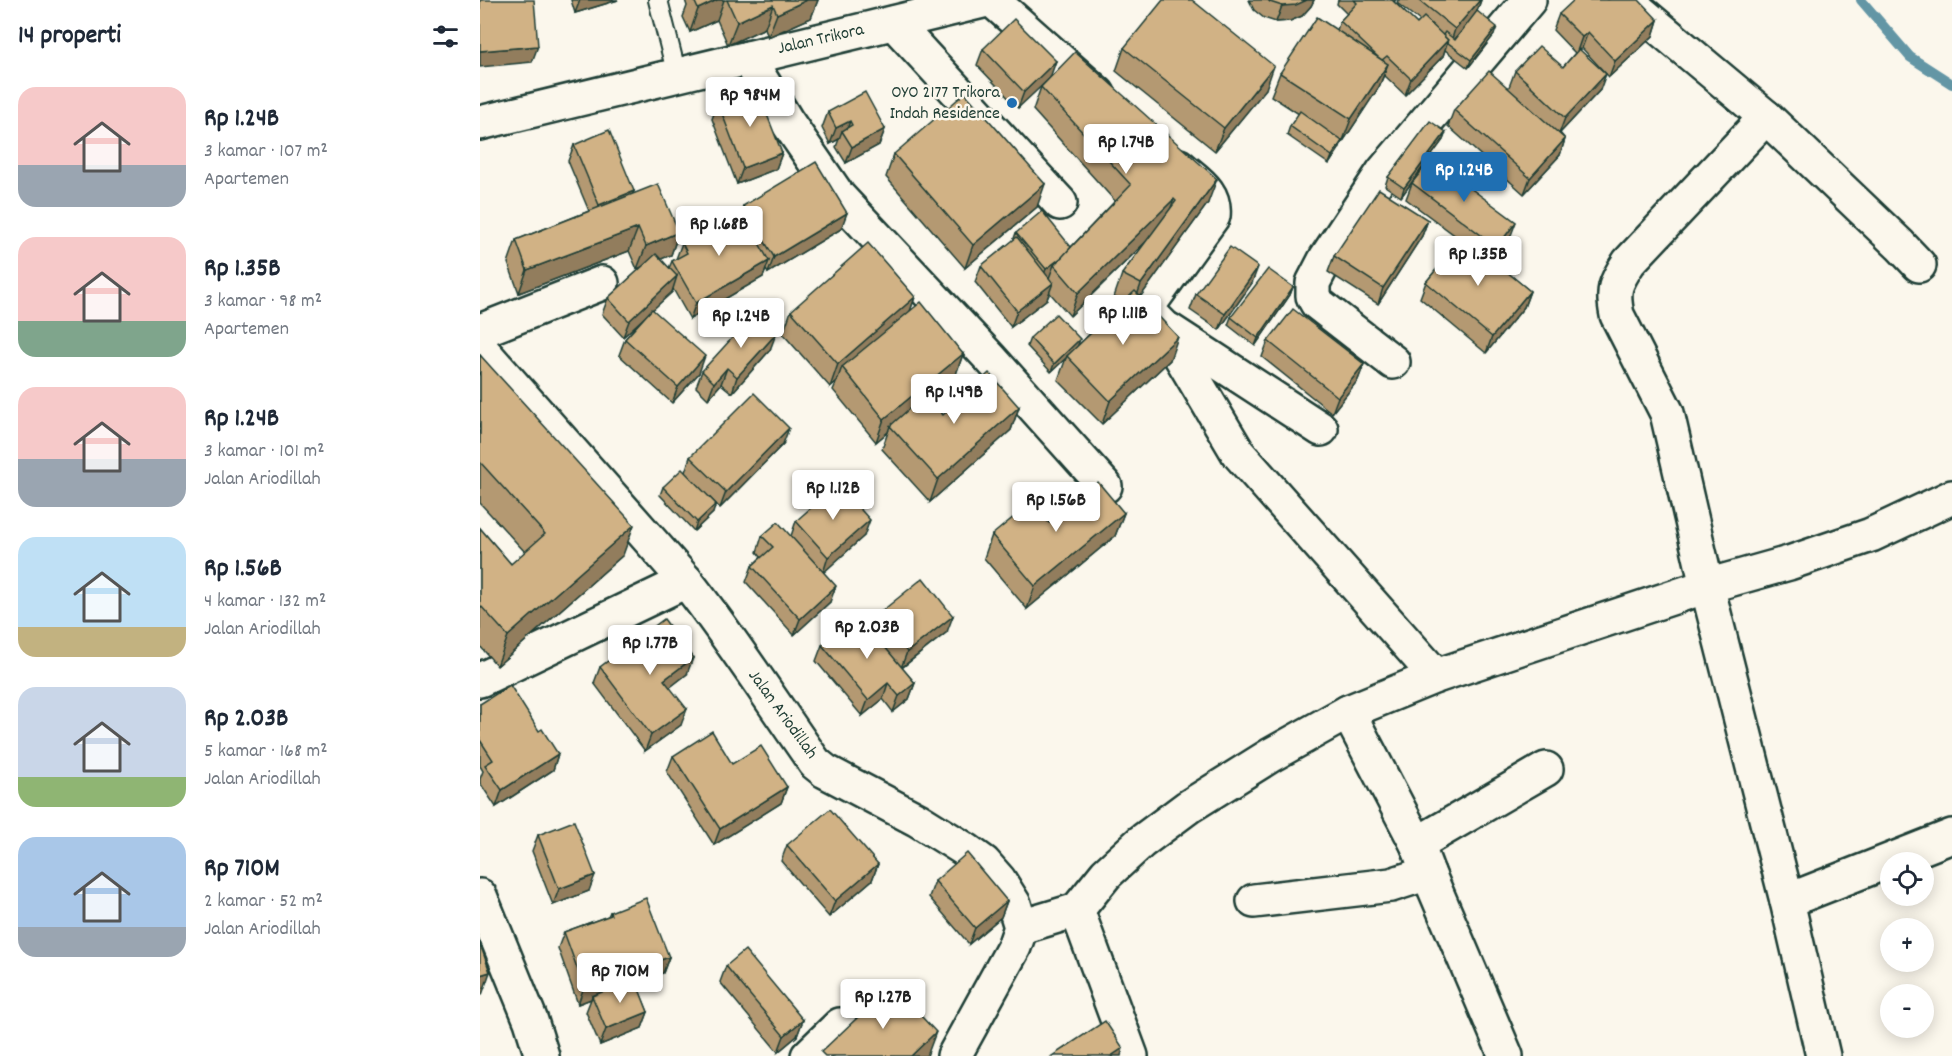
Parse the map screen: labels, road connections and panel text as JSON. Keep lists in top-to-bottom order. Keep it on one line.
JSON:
{"streets":{"street":["Jalan Trikora","Jalan Ariodillah"]},"places":["OYO 2177 Trikora Indah Residence"],"page":{"heading":"14 properti","list":[{"name":"Rp 1.24B","note":"3 kamar · 107 m² · Apartemen"},{"name":"Rp 1.35B","note":"3 kamar · 98 m² · Apartemen"},{"name":"Rp 1.24B","note":"3 kamar · 101 m² · Jalan Ariodillah"},{"name":"Rp 1.56B","note":"4 kamar · 132 m² · Jalan Ariodillah"},{"name":"Rp 2.03B","note":"5 kamar · 168 m² · Jalan Ariodillah"},{"name":"Rp 710M","note":"2 kamar · 52 m² · Jalan Ariodillah"}],"price":["Rp 984M","Rp 1.74B","Rp 1.24B","Rp 1.68B","Rp 1.35B","Rp 1.11B","Rp 1.24B","Rp 1.49B","Rp 1.12B","Rp 1.56B","Rp 2.03B","Rp 1.77B","Rp 710M","Rp 1.27B"],"map_buttons":["+","−"]}}
